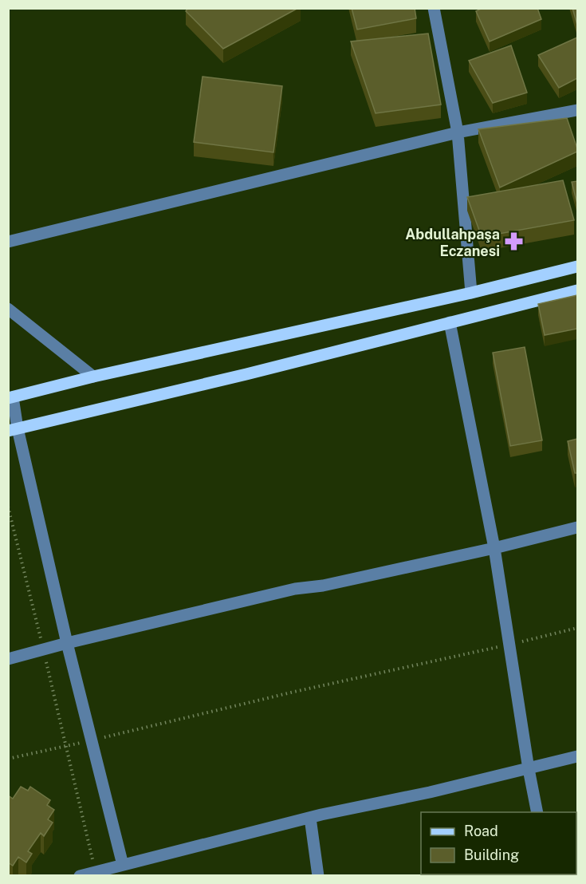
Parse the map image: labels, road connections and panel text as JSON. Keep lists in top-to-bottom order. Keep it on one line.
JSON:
{"places":{"pharmacy":["Abdullahpaşa Eczanesi"]},"legend":["Road","Building"]}
